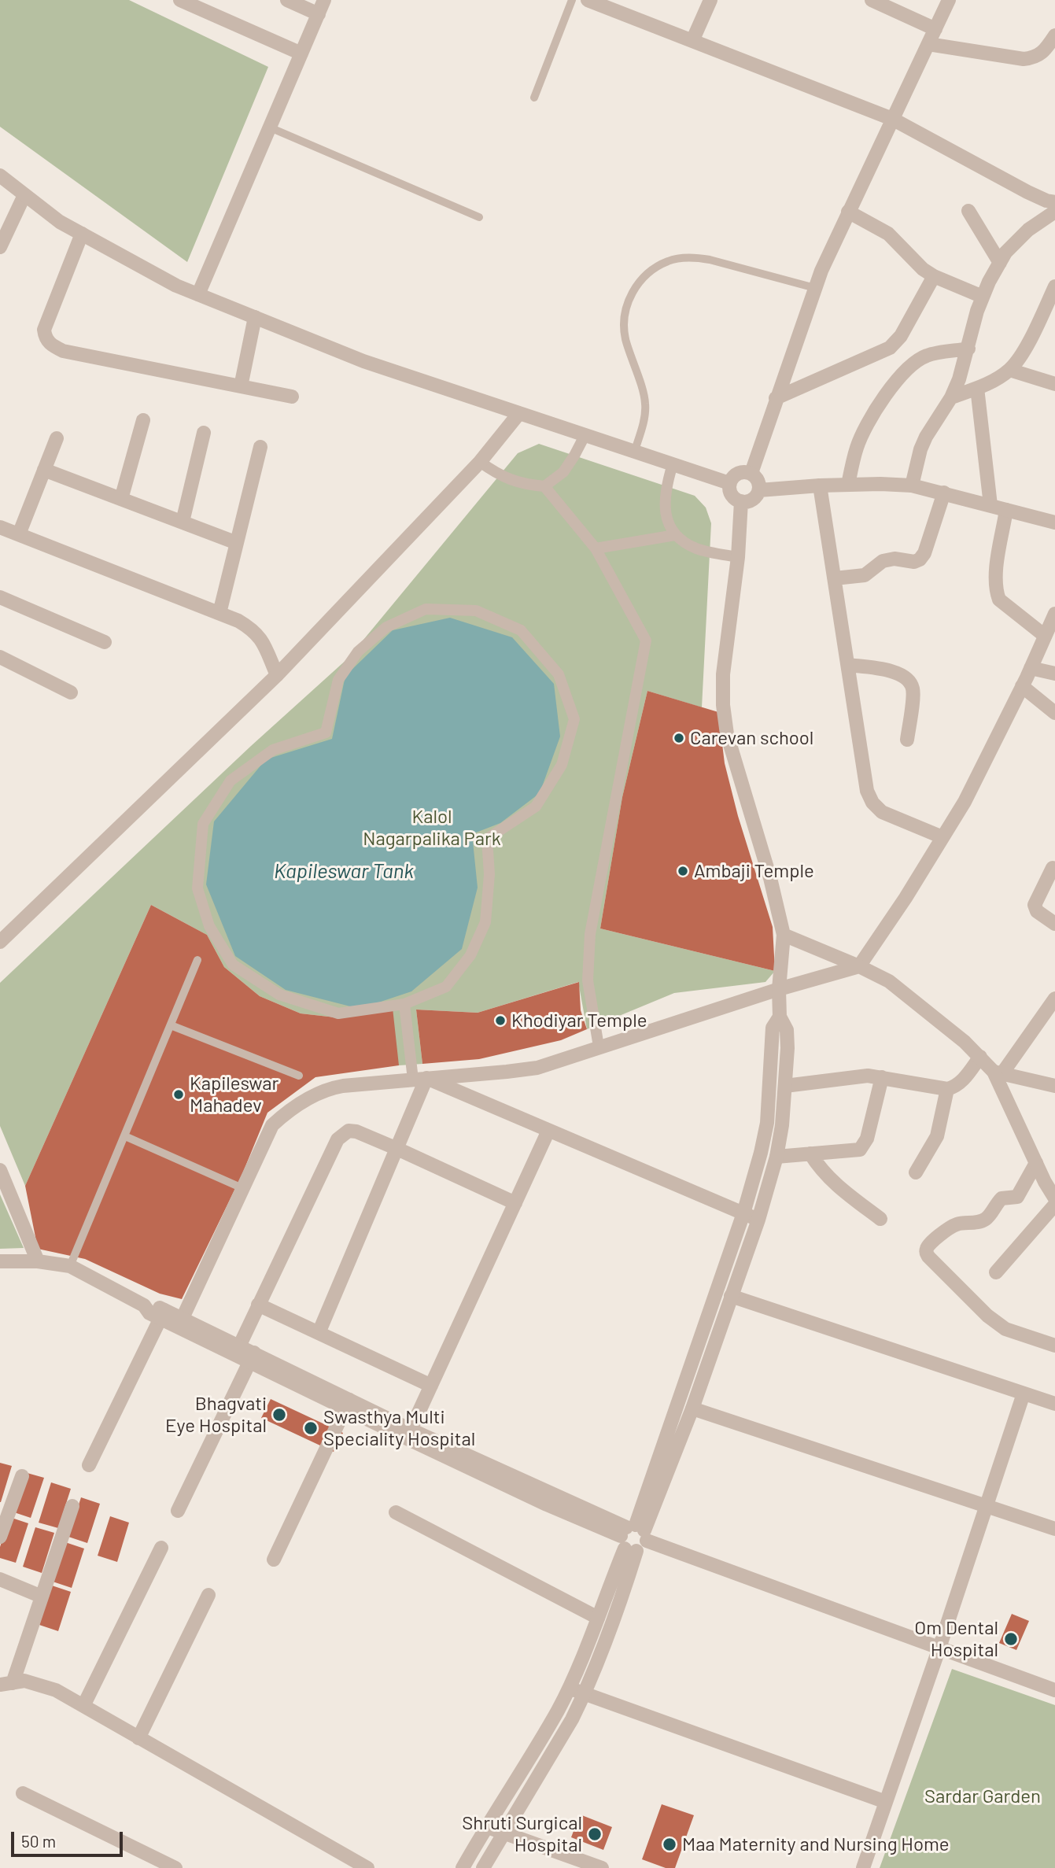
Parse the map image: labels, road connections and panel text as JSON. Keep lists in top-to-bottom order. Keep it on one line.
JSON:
{"water":["Kapileswar Tank"],"parks":["Kalol Nagarpalika Park","Sardar Garden"],"places":["Carevan school","Ambaji Temple","Khodiyar Temple","Kapileswar Mahadev","Bhagvati Eye Hospital","Swasthya Multi Speciality Hospital","Om Dental Hospital","Shruti Surgical Hospital","Maa Maternity and Nursing Home"],"scale_bar":"50 m"}
